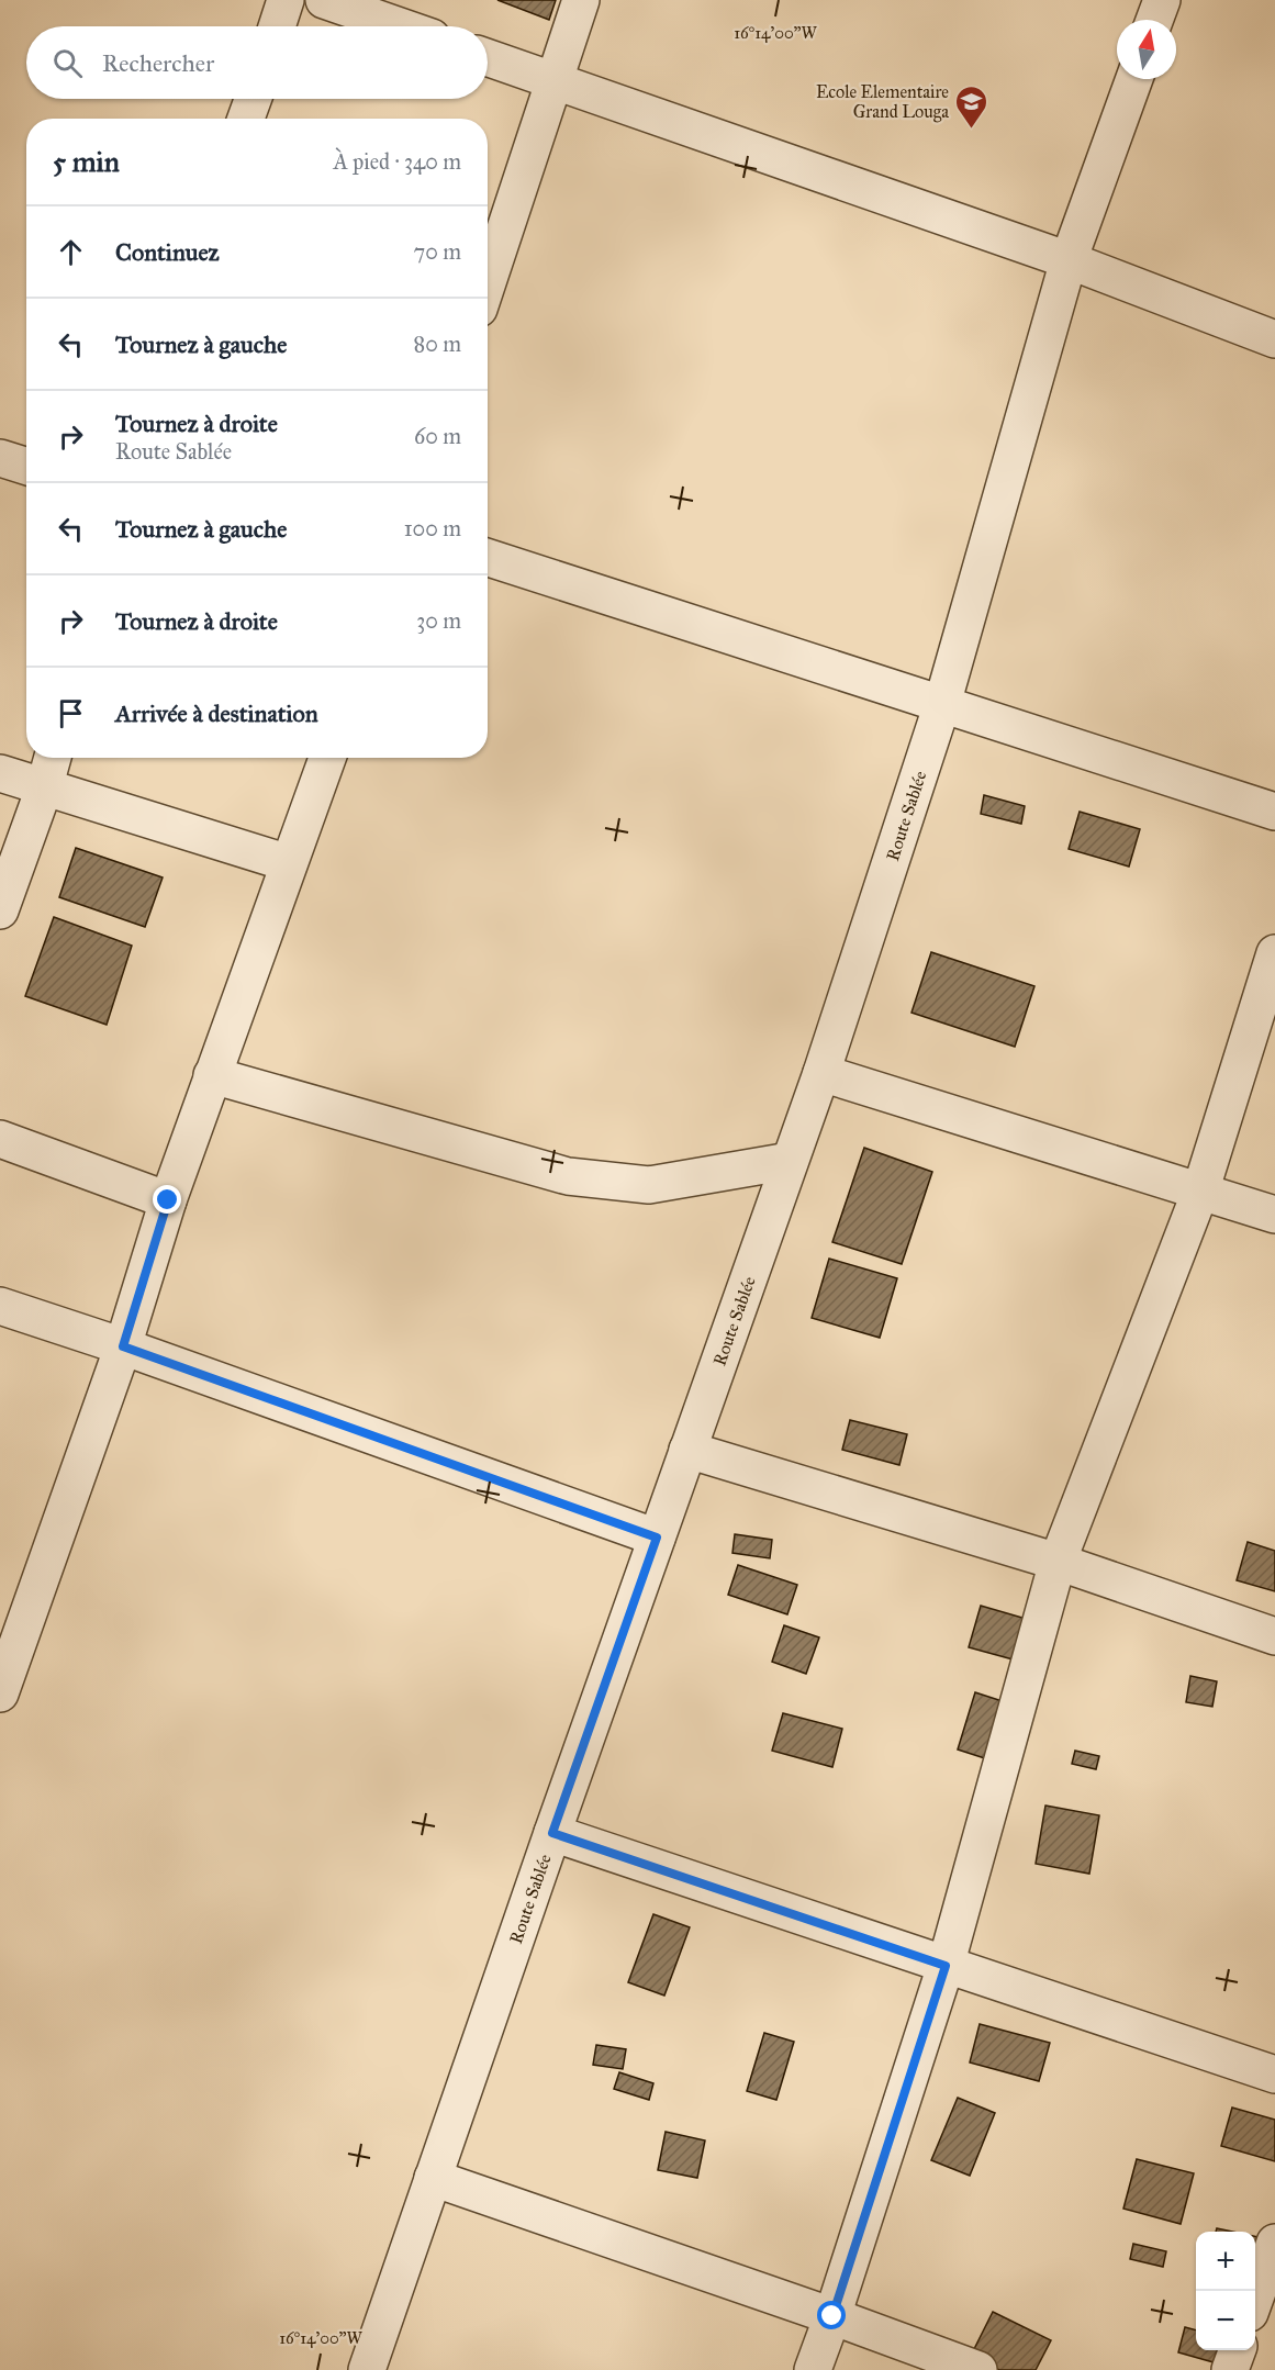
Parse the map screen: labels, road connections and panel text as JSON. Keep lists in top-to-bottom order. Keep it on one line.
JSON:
{"streets":{"street":["Route Sablée"]},"places":{"school or university":["Ecole Elementaire Grand Louga"]},"north":"top","page":{"search":"Rechercher","heading":["5 min","À pied · 340 m"],"list":[["Continuez","70 m"],["Tournez à gauche","80 m"],["Tournez à droite","Route Sablée","60 m"],["Tournez à gauche","100 m"],["Tournez à droite","30 m"],"Arrivée à destination"],"map_buttons":["+","−"]},"coordinates":["16°14'00\"W"]}
